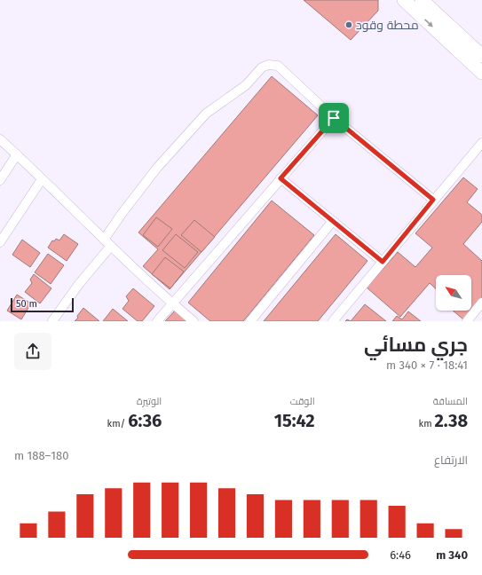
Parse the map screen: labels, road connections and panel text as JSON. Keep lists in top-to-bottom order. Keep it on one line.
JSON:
{"places":["محطة وقود"],"scale_bar":"50 m","north":"top left","page":{"scale":"50 m","heading":["جري مسائي","18:41 · 7 × 340 m"],"stats":[["المسافة","2.38 km"],["الوقت","15:42"],["الوتيرة","6:36 /km"]],"chart":["الارتفاع","180–188 m"],"list":[{"name":"340 m","note":"6:46"}]}}
